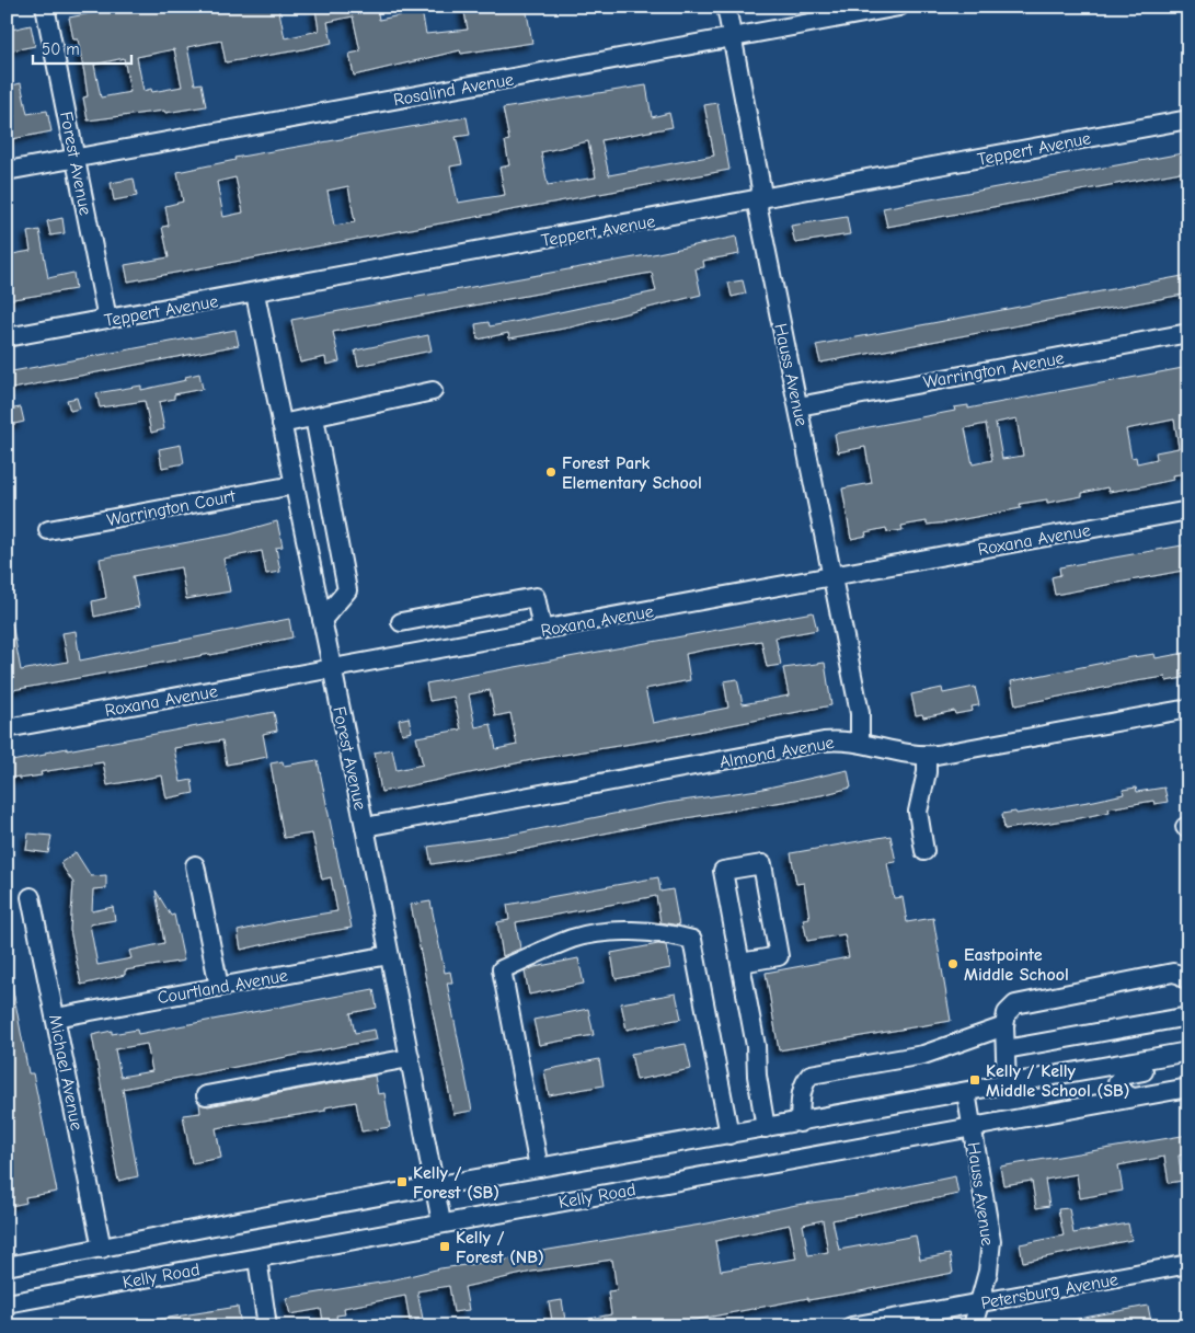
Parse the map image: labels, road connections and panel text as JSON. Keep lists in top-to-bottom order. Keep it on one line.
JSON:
{"streets":{"street":["Rosalind Avenue","Teppert Avenue","Forest Avenue","Warrington Avenue","Hauss Avenue","Warrington Court","Roxana Avenue","Almond Avenue","Courtland Avenue","Michael Avenue","Kelly Road","Petersburg Avenue"]},"crossings":[["Rosalind Avenue","Forest Avenue"],["Rosalind Avenue","Hauss Avenue"],["Teppert Avenue","Forest Avenue"],["Teppert Avenue","Hauss Avenue"],["Forest Avenue","Warrington Court"],["Forest Avenue","Roxana Avenue"],["Forest Avenue","Almond Avenue"],["Forest Avenue","Courtland Avenue"],["Forest Avenue","Kelly Road"],["Warrington Avenue","Hauss Avenue"],["Hauss Avenue","Roxana Avenue"],["Hauss Avenue","Almond Avenue"],["Hauss Avenue","Kelly Road"],["Hauss Avenue","Petersburg Avenue"],["Courtland Avenue","Michael Avenue"],["Michael Avenue","Kelly Road"]],"places":{"other":["Forest Park Elementary School","Eastpointe Middle School"],"transit":["Kelly / Kelly Middle School (SB)","Kelly / Forest (SB)","Kelly / Forest (NB)"]},"scale_bar":"50 m"}
